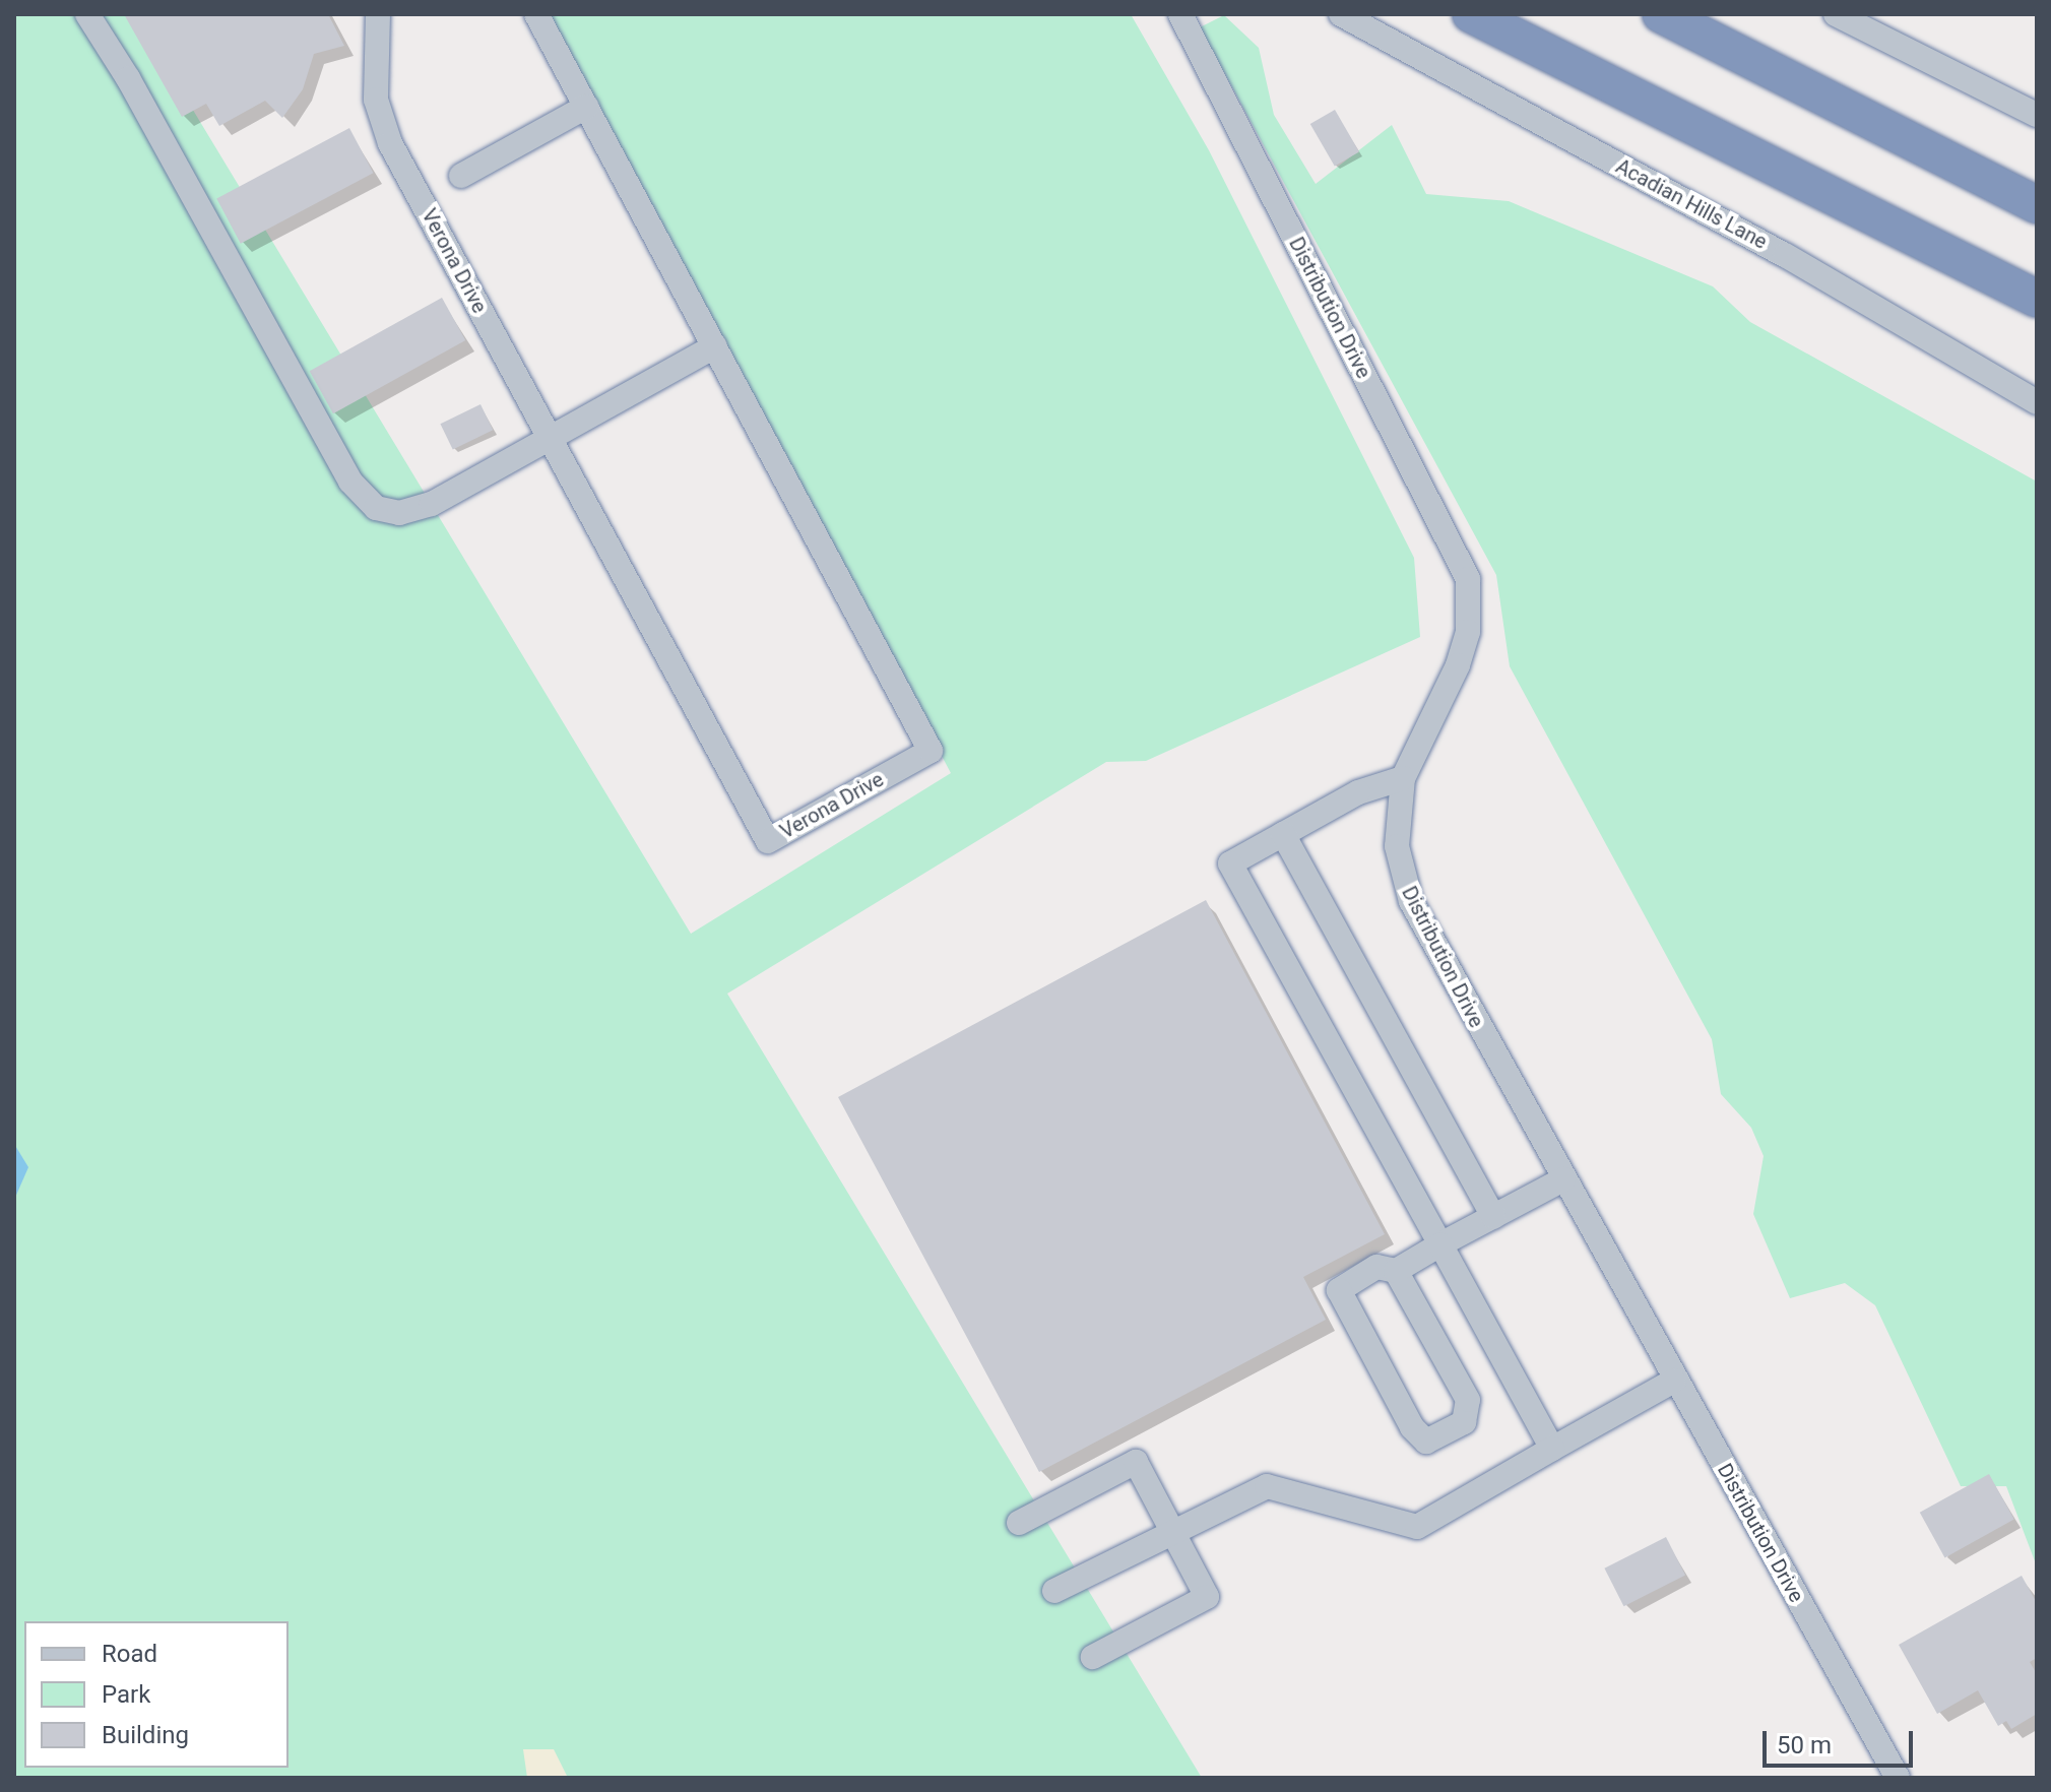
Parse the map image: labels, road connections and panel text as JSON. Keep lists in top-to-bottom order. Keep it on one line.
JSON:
{"streets":{"street":["Acadian Hills Lane","Verona Drive","Distribution Drive"]},"legend":["Road","Park","Building"],"scale_bar":"50 m"}
